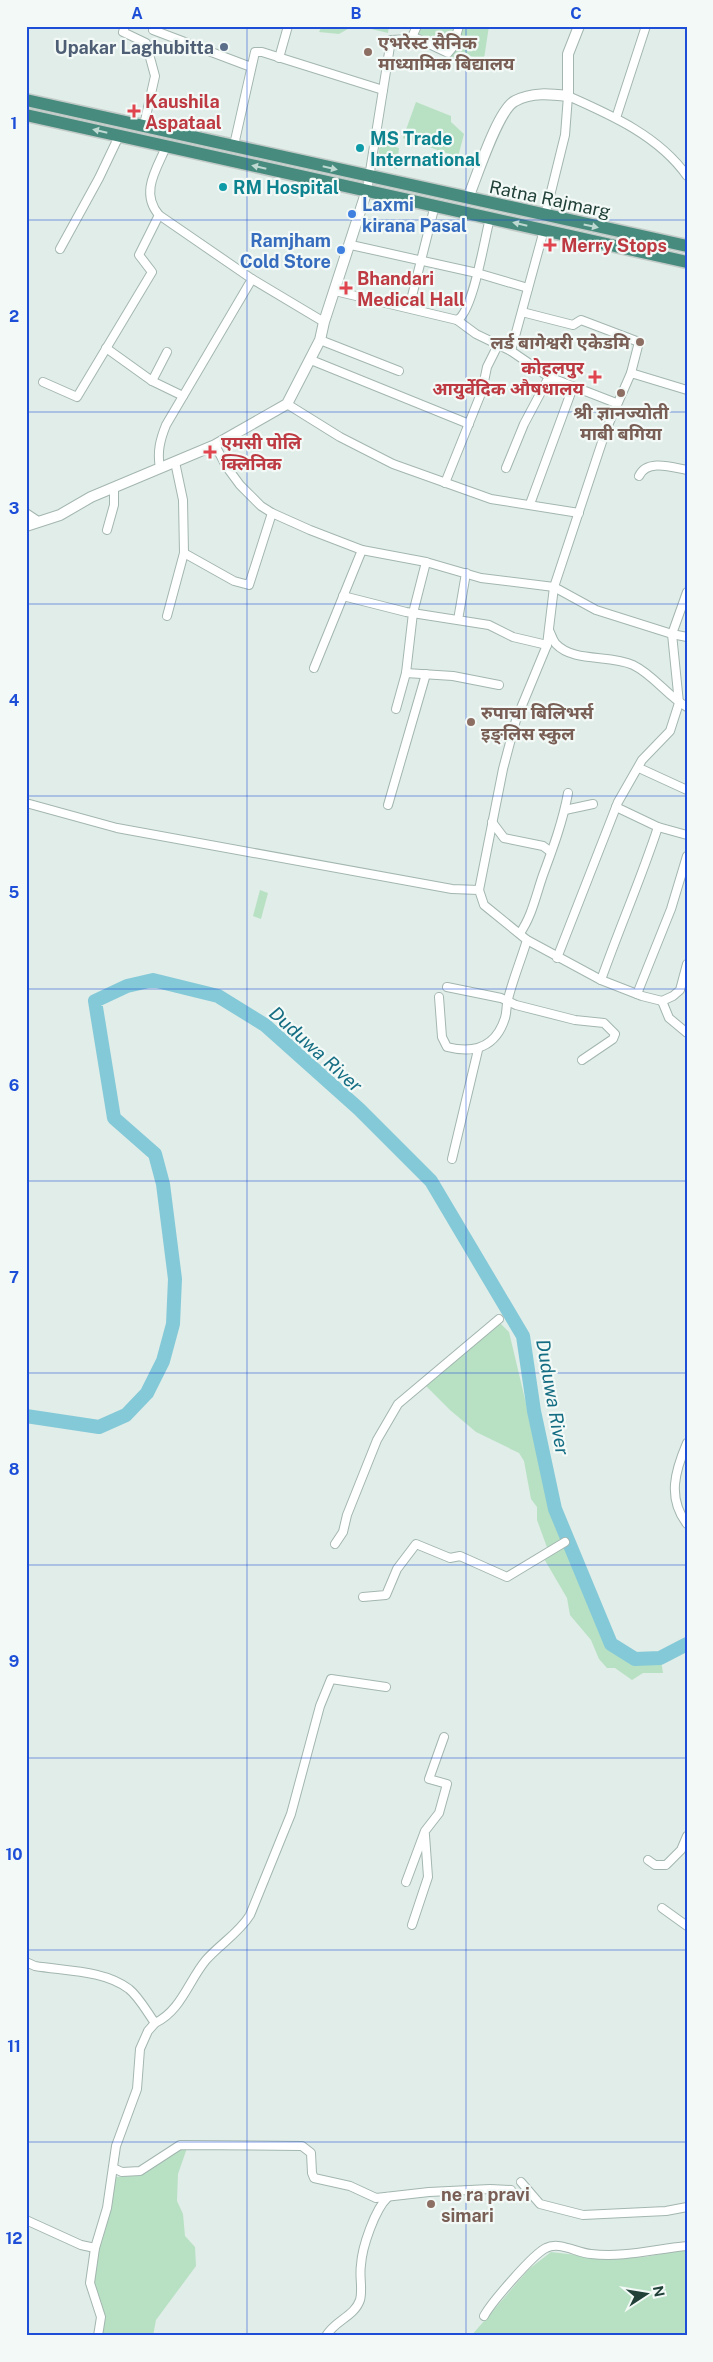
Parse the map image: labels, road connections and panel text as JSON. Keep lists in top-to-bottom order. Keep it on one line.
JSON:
{"streets":{"highway":["Ratna Rajmarg"]},"water":["Duduwa River"],"places":{"other":["Upakar Laghubitta","एभरेस्ट सैनिक माध्यामिक बिद्यालय","MS Trade International","RM Hospital","Laxmi kirana Pasal","Ramjham Cold Store","लर्ड बागेश्वरी एकेडमि","श्री ज्ञानज्योती माबी बगिया","रुपाचा बिलिभर्स इङ्लिस स्कुल","ne ra pravi simari"],"health":["Kaushila Aspataal","Merry Stops","Bhandari Medical Hall","कोहलपुर आयुर्वेदिक औषधालय","एमसी पोलि क्लिनिक"]},"north":"right","grid":{"columns":["A","B","C"],"rows":["1","2","3","4","5","6","7","8","9","10","11","12"]}}
